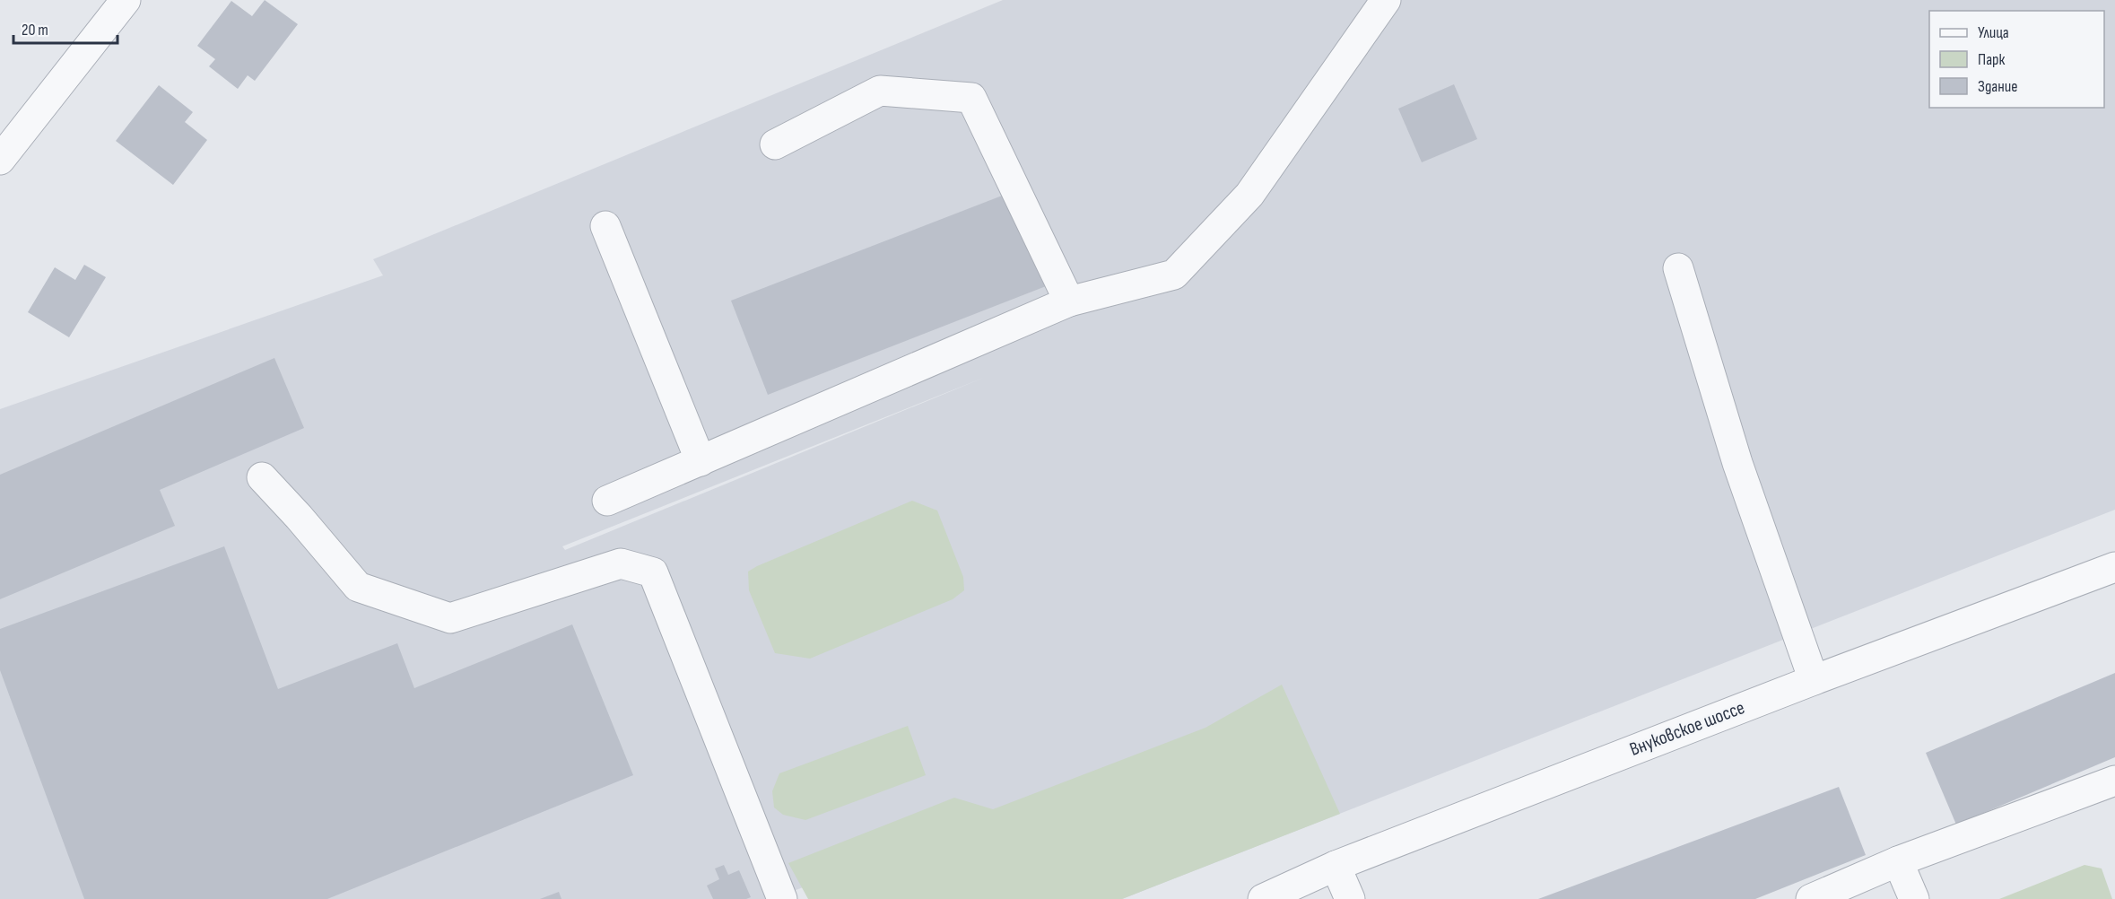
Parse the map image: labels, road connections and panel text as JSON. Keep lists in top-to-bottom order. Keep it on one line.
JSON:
{"streets":{"street":["Внуковское шоссе"]},"legend":["Улица","Парк","Здание"],"scale_bar":"20 m"}
